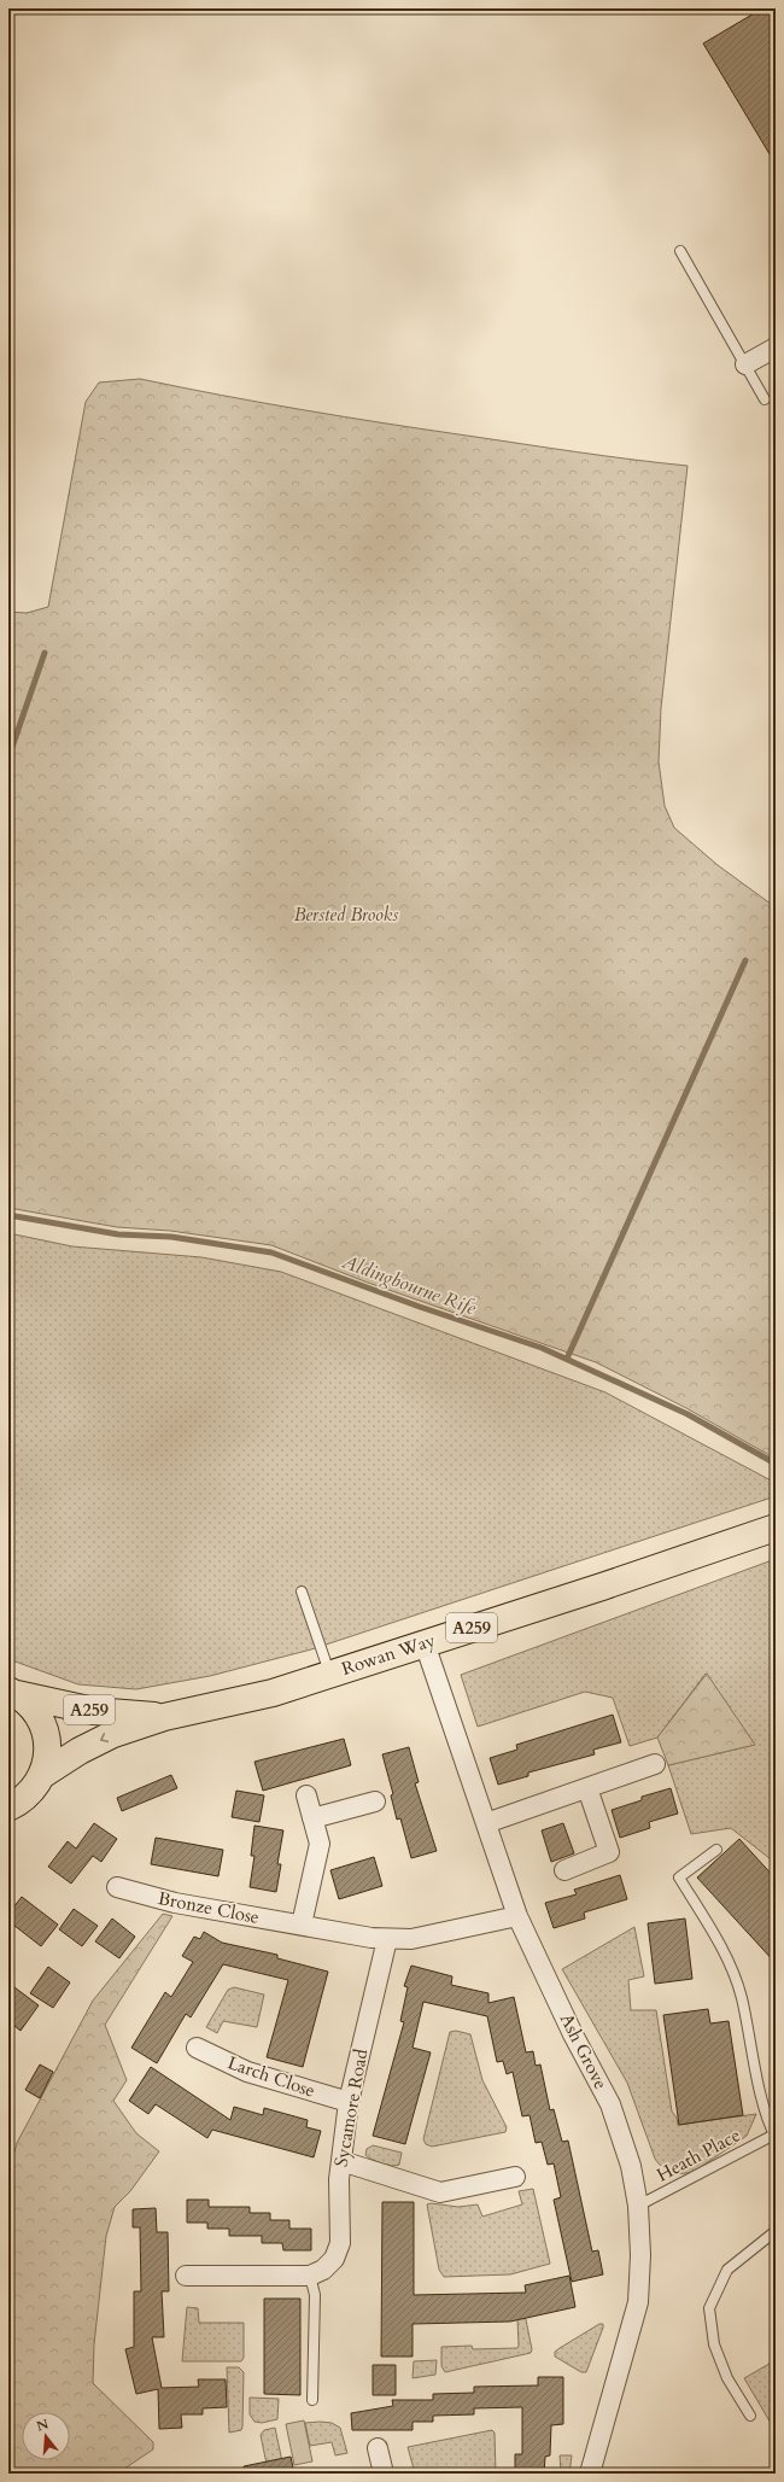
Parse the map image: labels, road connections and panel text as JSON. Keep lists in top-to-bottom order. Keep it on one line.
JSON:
{"streets":{"highway":["A259","Rowan Way"],"street":["Bronze Close","Ash Grove","Larch Close","Sycamore Road"],"lane":["Heath Place"]},"crossings":[["Rowan Way","Ash Grove"],["Bronze Close","Sycamore Road"],["Ash Grove","Heath Place"],["Larch Close","Sycamore Road"]],"water":["Aldingbourne Rife"],"parks":["Bersted Brooks"],"north":"top"}
